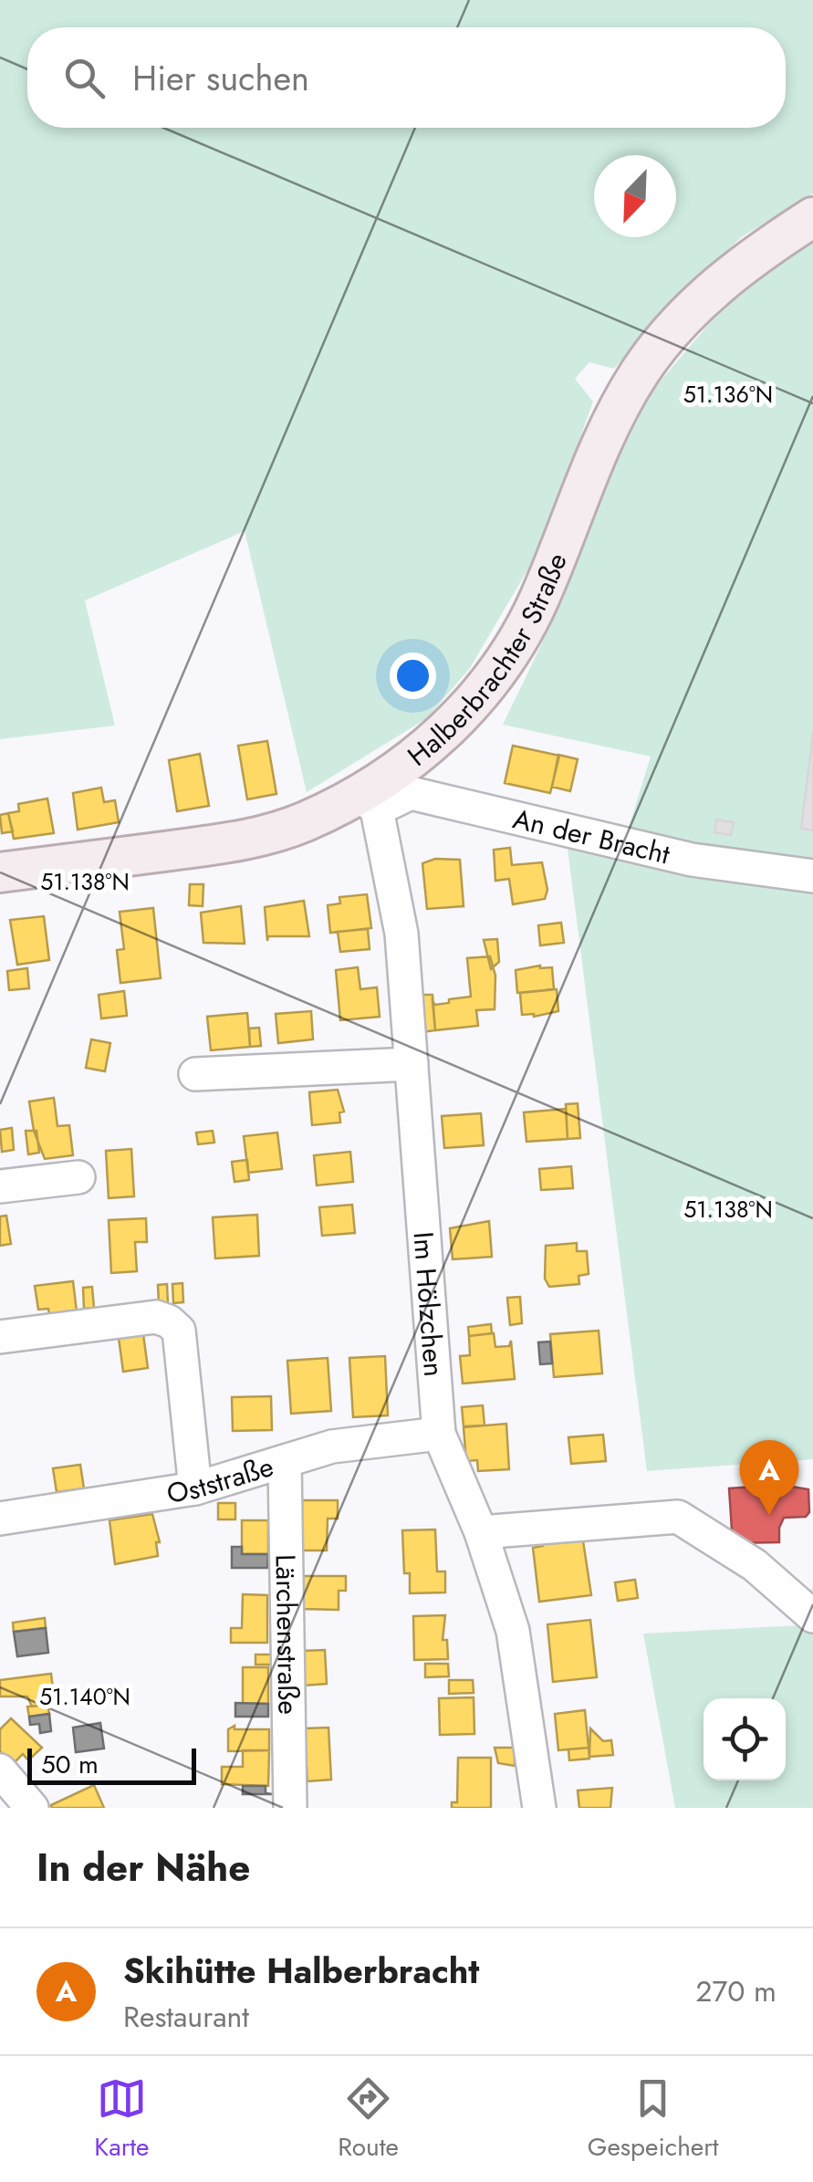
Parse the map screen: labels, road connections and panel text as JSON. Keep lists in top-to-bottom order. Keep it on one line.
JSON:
{"streets":{"main road":["Halberbrachter Straße"],"street":["An der Bracht","Im Hölzchen","Oststraße","Lärchenstraße"]},"crossings":[["Halberbrachter Straße","An der Bracht"],["Halberbrachter Straße","Im Hölzchen"],["An der Bracht","Im Hölzchen"],["Im Hölzchen","Oststraße"],["Oststraße","Lärchenstraße"]],"scale_bar":"50 m","north":"bottom left","page":{"search":"Hier suchen","pins":"A","scale":"50 m","heading":"In der Nähe","list":[{"mark":"A","name":"Skihütte Halberbracht","note":"Restaurant","value":"270 m"}],"nav":["Karte","Route","Gespeichert"]},"coordinates":["51.136°N","51.138°N","51.140°N"]}
